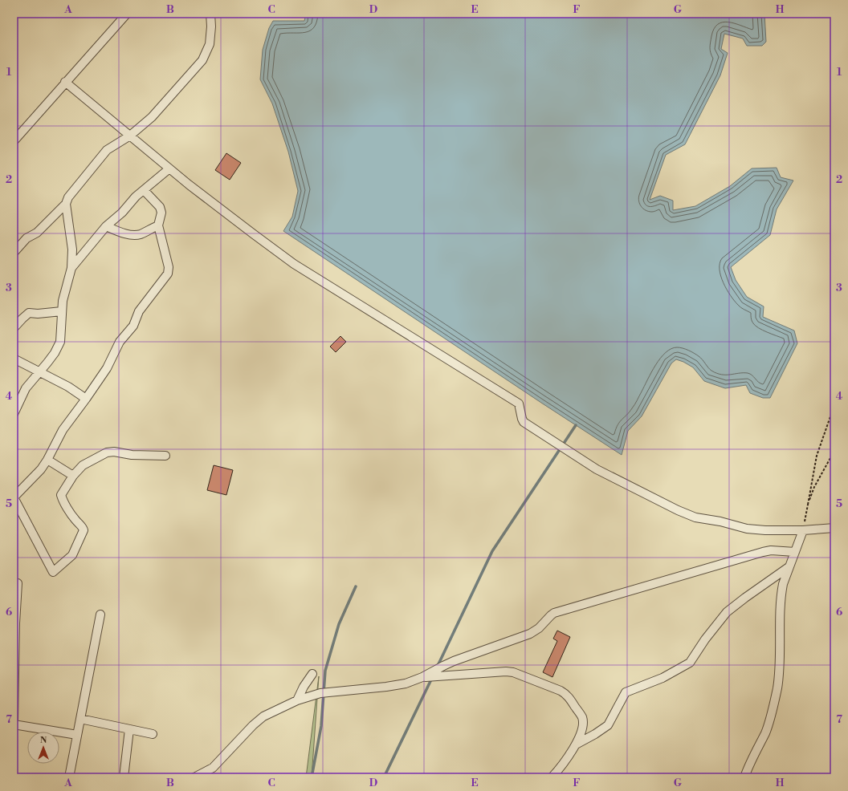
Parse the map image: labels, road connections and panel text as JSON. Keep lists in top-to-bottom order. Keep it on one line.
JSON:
{"north":"top","grid":{"columns":["A","B","C","D","E","F","G","H"],"rows":["1","2","3","4","5","6","7"]}}
